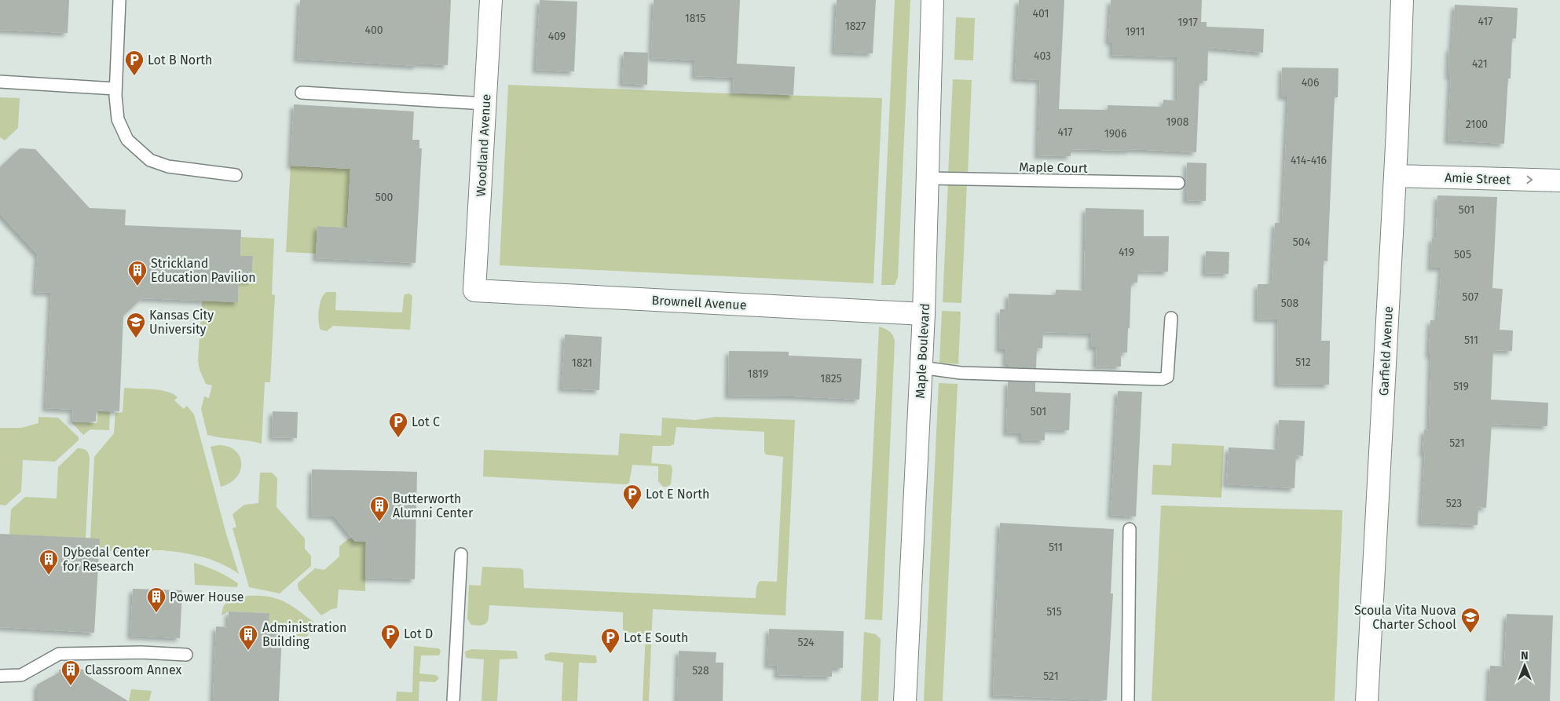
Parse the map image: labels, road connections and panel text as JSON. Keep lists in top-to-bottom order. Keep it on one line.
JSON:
{"streets":{"street":["Woodland Avenue","Amie Street","Brownell Avenue","Maple Boulevard","Garfield Avenue"],"lane":["Maple Court"]},"crossings":[["Woodland Avenue","Brownell Avenue"],["Maple Court","Maple Boulevard"],["Amie Street","Garfield Avenue"],["Brownell Avenue","Maple Boulevard"]],"one_way":["Amie Street"],"places":{"parking":["Lot B North","Lot C","Lot E North","Lot D","Lot E South"],"building":["Strickland Education Pavilion","Butterworth Alumni Center","Dybedal Center for Research","Power House","Administration Building","Classroom Annex"],"school or university":["Kansas City University","Scoula Vita Nuova Charter School"]},"house_numbers":["401","1815","417","1917","1827","400","1911","409","403","421","406","1908","2100","417","1906","414-416","500","501","504","419","505","507","508","511","512","1821","1819","1825","519","501","521","523","511","515","524","528","521"],"north":"top"}
